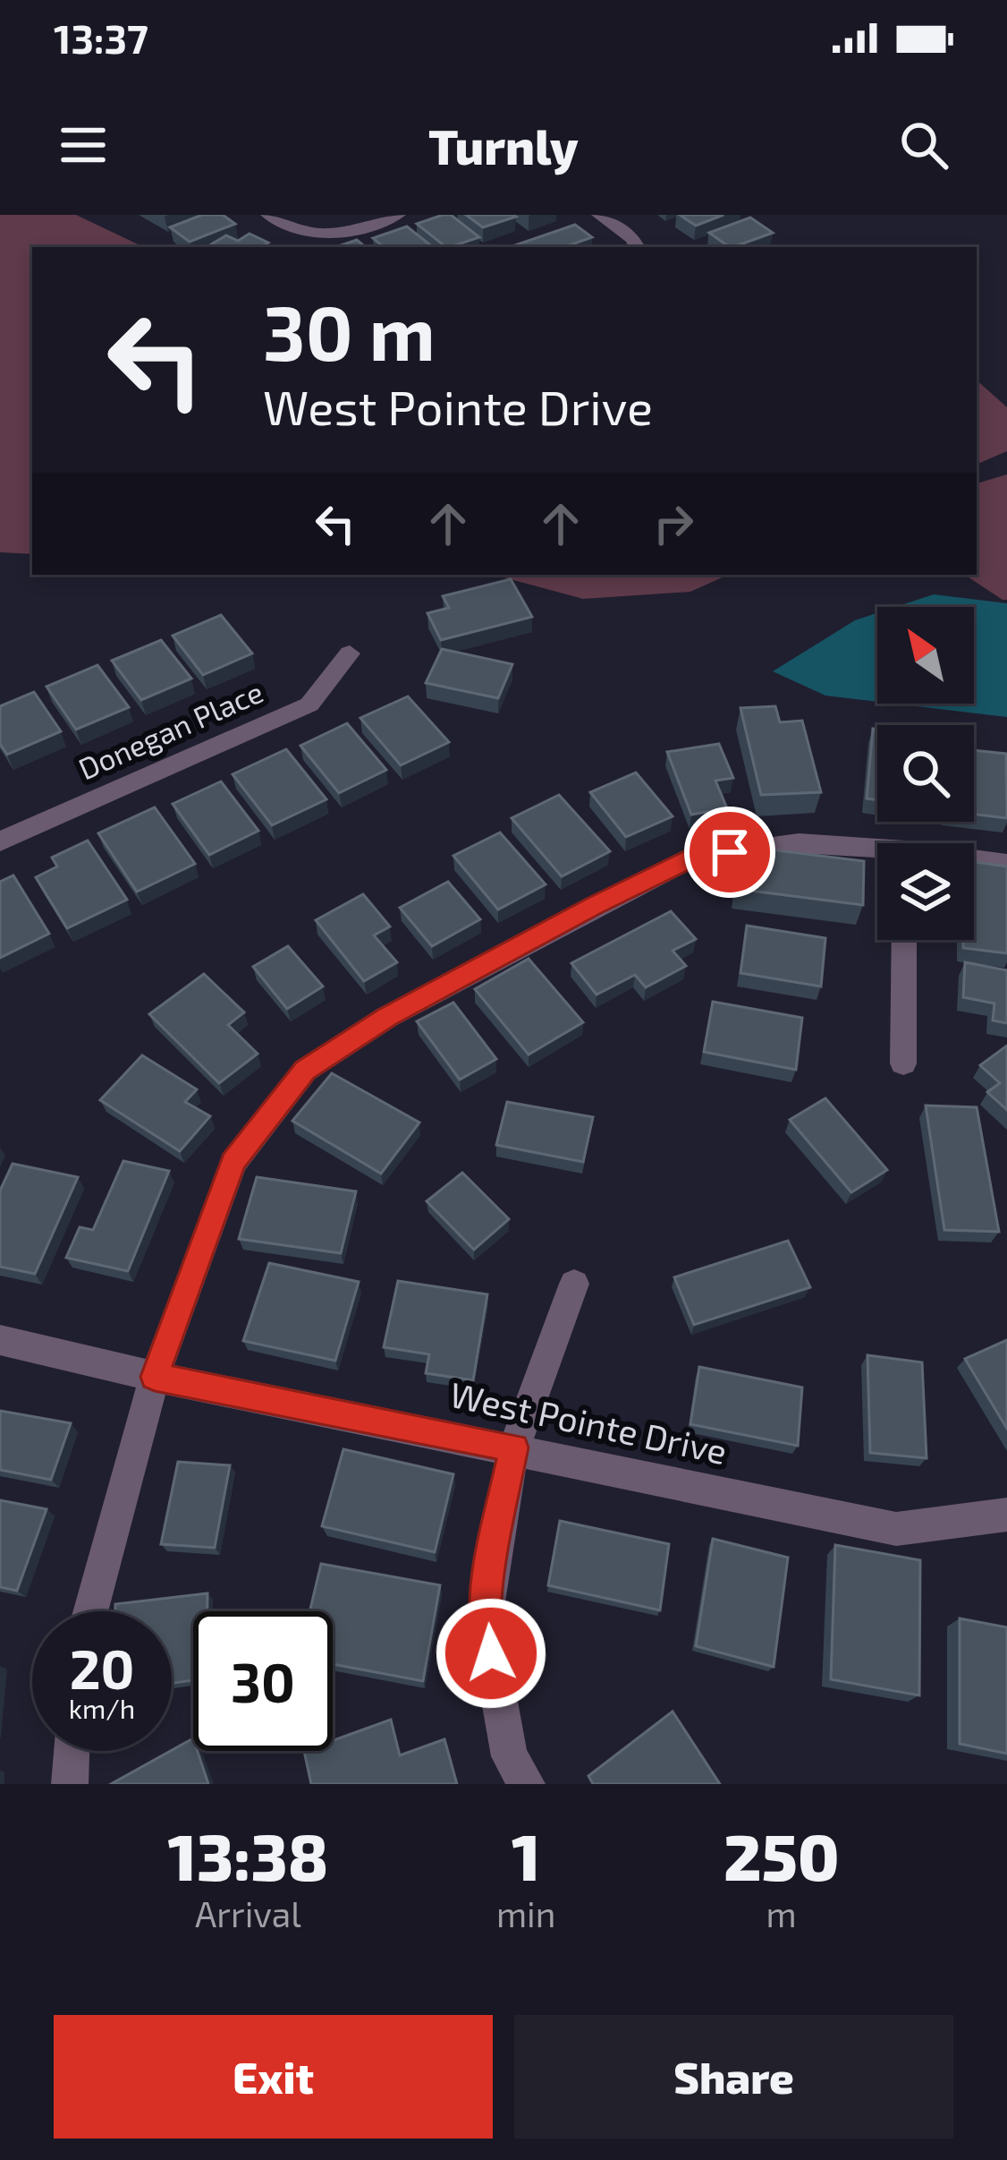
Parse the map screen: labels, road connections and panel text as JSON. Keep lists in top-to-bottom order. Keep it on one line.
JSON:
{"streets":{"street":["Donegan Place","West Pointe Drive"]},"north":"top left","page":{"status":"13:37","header":"Turnly","turn":["30 m","West Pointe Drive"],"speed":"20 km/h","limit":"30","eta":["13:38","Arrival","1","min","250","m"],"buttons":["Exit","Share"]}}
